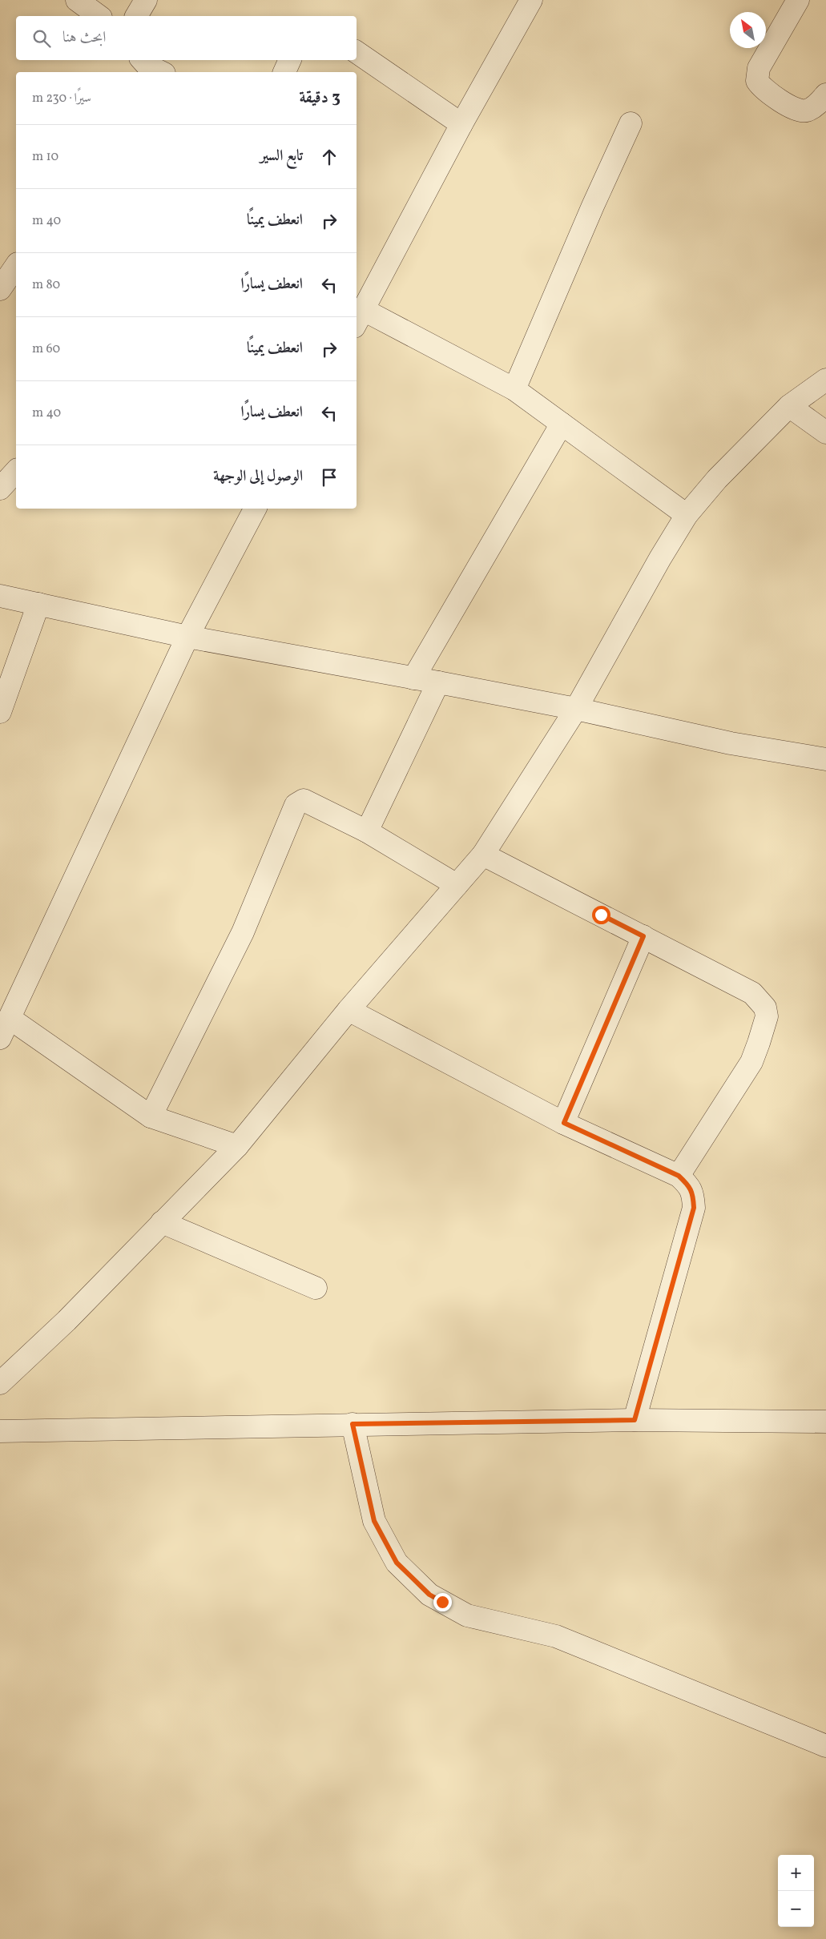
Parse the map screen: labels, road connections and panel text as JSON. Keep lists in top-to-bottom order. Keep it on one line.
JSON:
{"north":"top left","page":{"search":"ابحث هنا","heading":["3 دقيقة","سيرًا · 230 m"],"list":[["تابع السير","10 m"],["انعطف يمينًا","40 m"],["انعطف يسارًا","80 m"],["انعطف يمينًا","60 m"],["انعطف يسارًا","40 m"],"الوصول إلى الوجهة"],"map_buttons":["+","−"]}}
